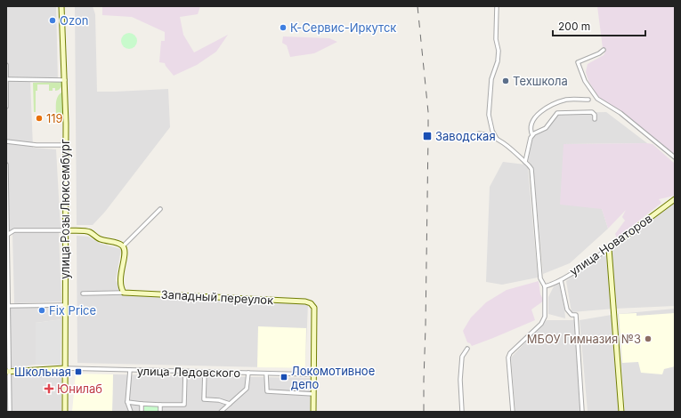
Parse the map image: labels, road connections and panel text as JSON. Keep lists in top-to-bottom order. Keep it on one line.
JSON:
{"streets":{"street":["улица Розы Люксембург","улица Новаторов","Западный переулок","улица Ледовского"]},"crossings":[["улица Розы Люксембург","улица Ледовского"],["Западный переулок","улица Ледовского"]],"places":{"other":["Ozon","К-Сервис-Иркутск","Техшкола","119","Fix Price","МБОУ Гимназия №3"],"transit":["Заводская","Школьная","Локомотивное депо"],"health":["Юнилаб"]},"scale_bar":"200 m"}
